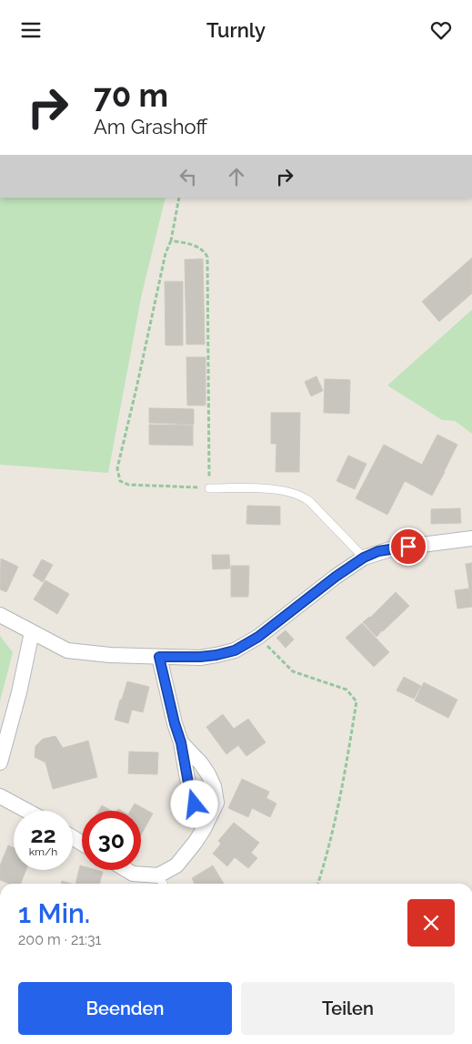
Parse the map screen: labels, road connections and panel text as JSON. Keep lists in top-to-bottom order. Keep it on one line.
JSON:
{"page":{"header":"Turnly","turn":["70 m","Am Grashoff"],"speed":"22 km/h","limit":"30","heading":["1 Min.","200 m · 21:31"],"buttons":["Beenden","Teilen"]}}
